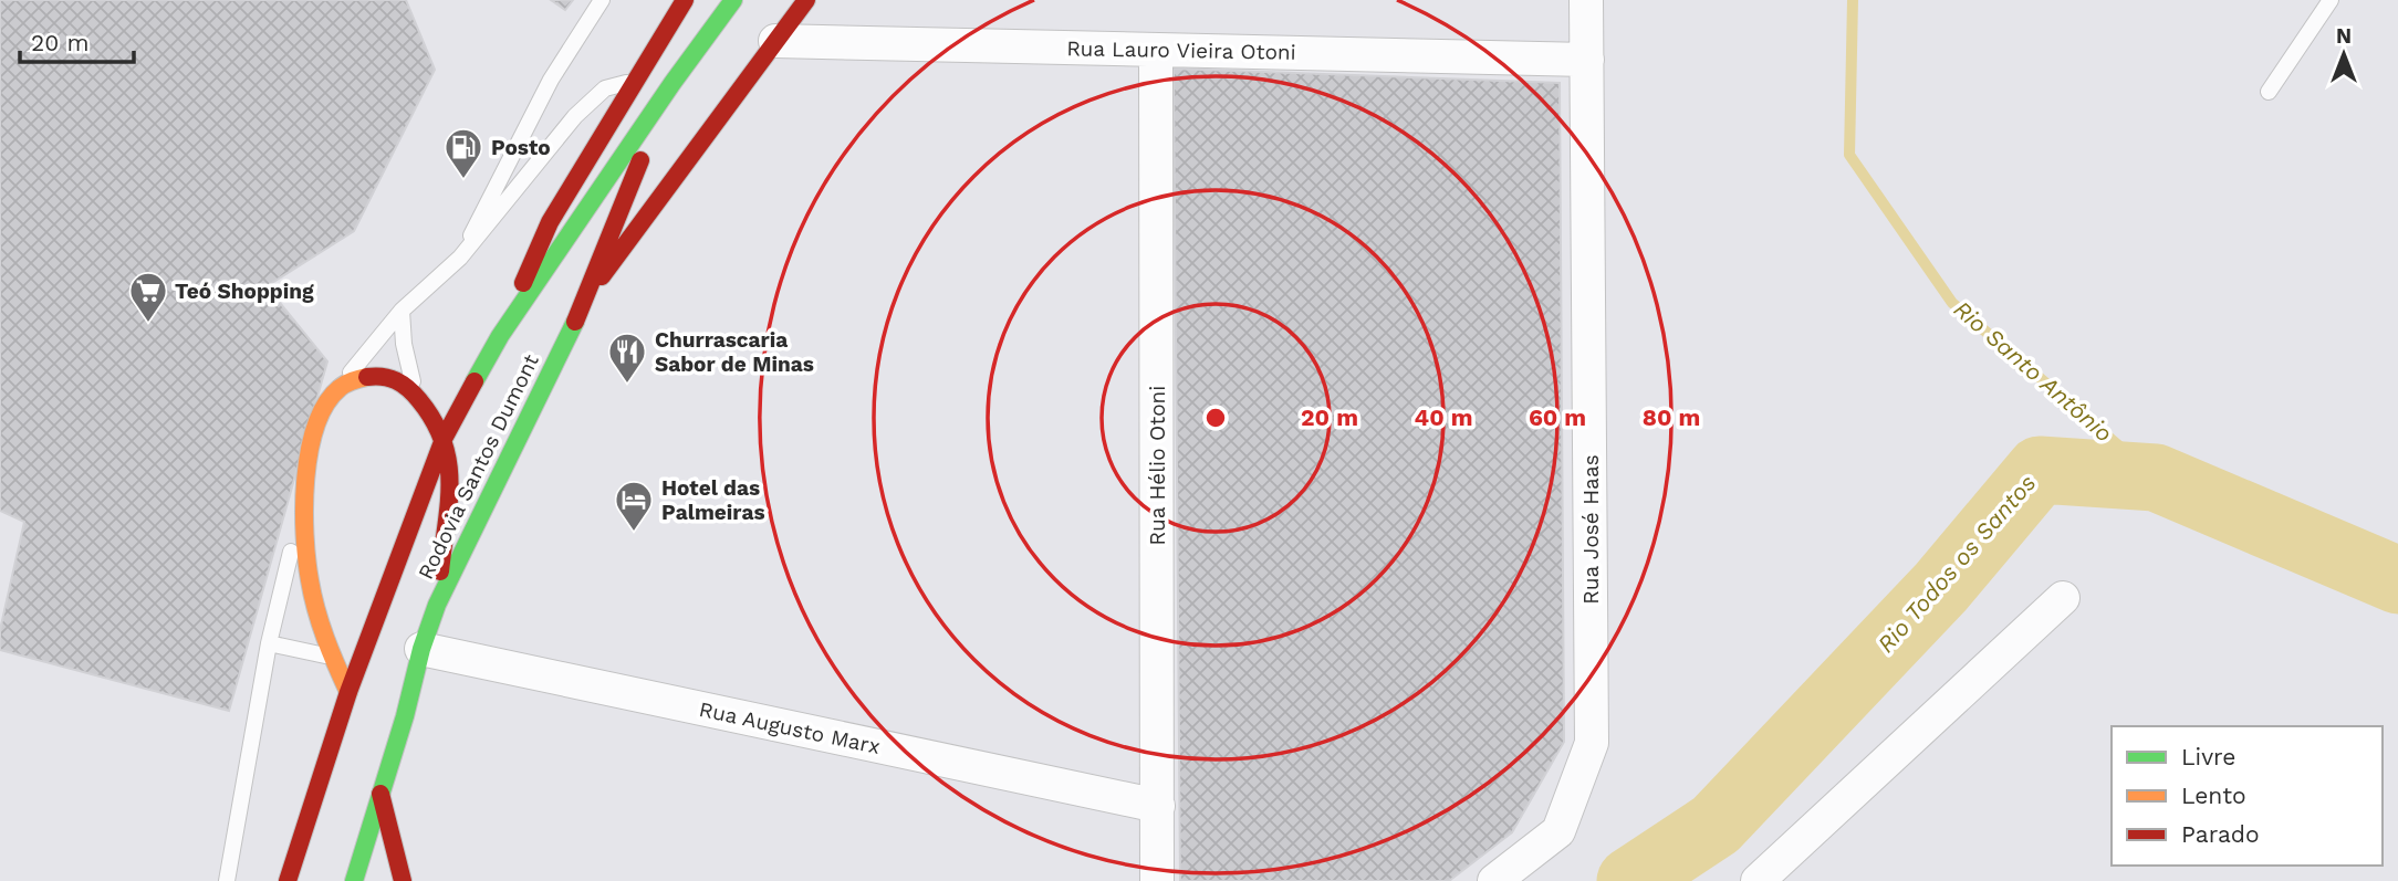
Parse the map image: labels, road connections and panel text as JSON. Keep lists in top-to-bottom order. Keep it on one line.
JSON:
{"streets":{"main road":["Rodovia Santos Dumont"],"street":["Rua Lauro Vieira Otoni","Rua Hélio Otoni","Rua José Haas","Rua Augusto Marx"]},"crossings":[["Rua Lauro Vieira Otoni","Rua Hélio Otoni"],["Rua Lauro Vieira Otoni","Rua José Haas"],["Rua Hélio Otoni","Rua Augusto Marx"],["Rodovia Santos Dumont","Rua Augusto Marx"]],"water":["Rio Santo Antônio","Rio Todos os Santos"],"places":{"fuel station":["Posto"],"supermarket":["Teó Shopping"],"restaurant":["Churrascaria Sabor de Minas"],"hotel":["Hotel das Palmeiras"]},"legend":["Livre","Lento","Parado"],"scale_bar":"20 m","north":"top","rings":["20 m","40 m","60 m","80 m"]}
